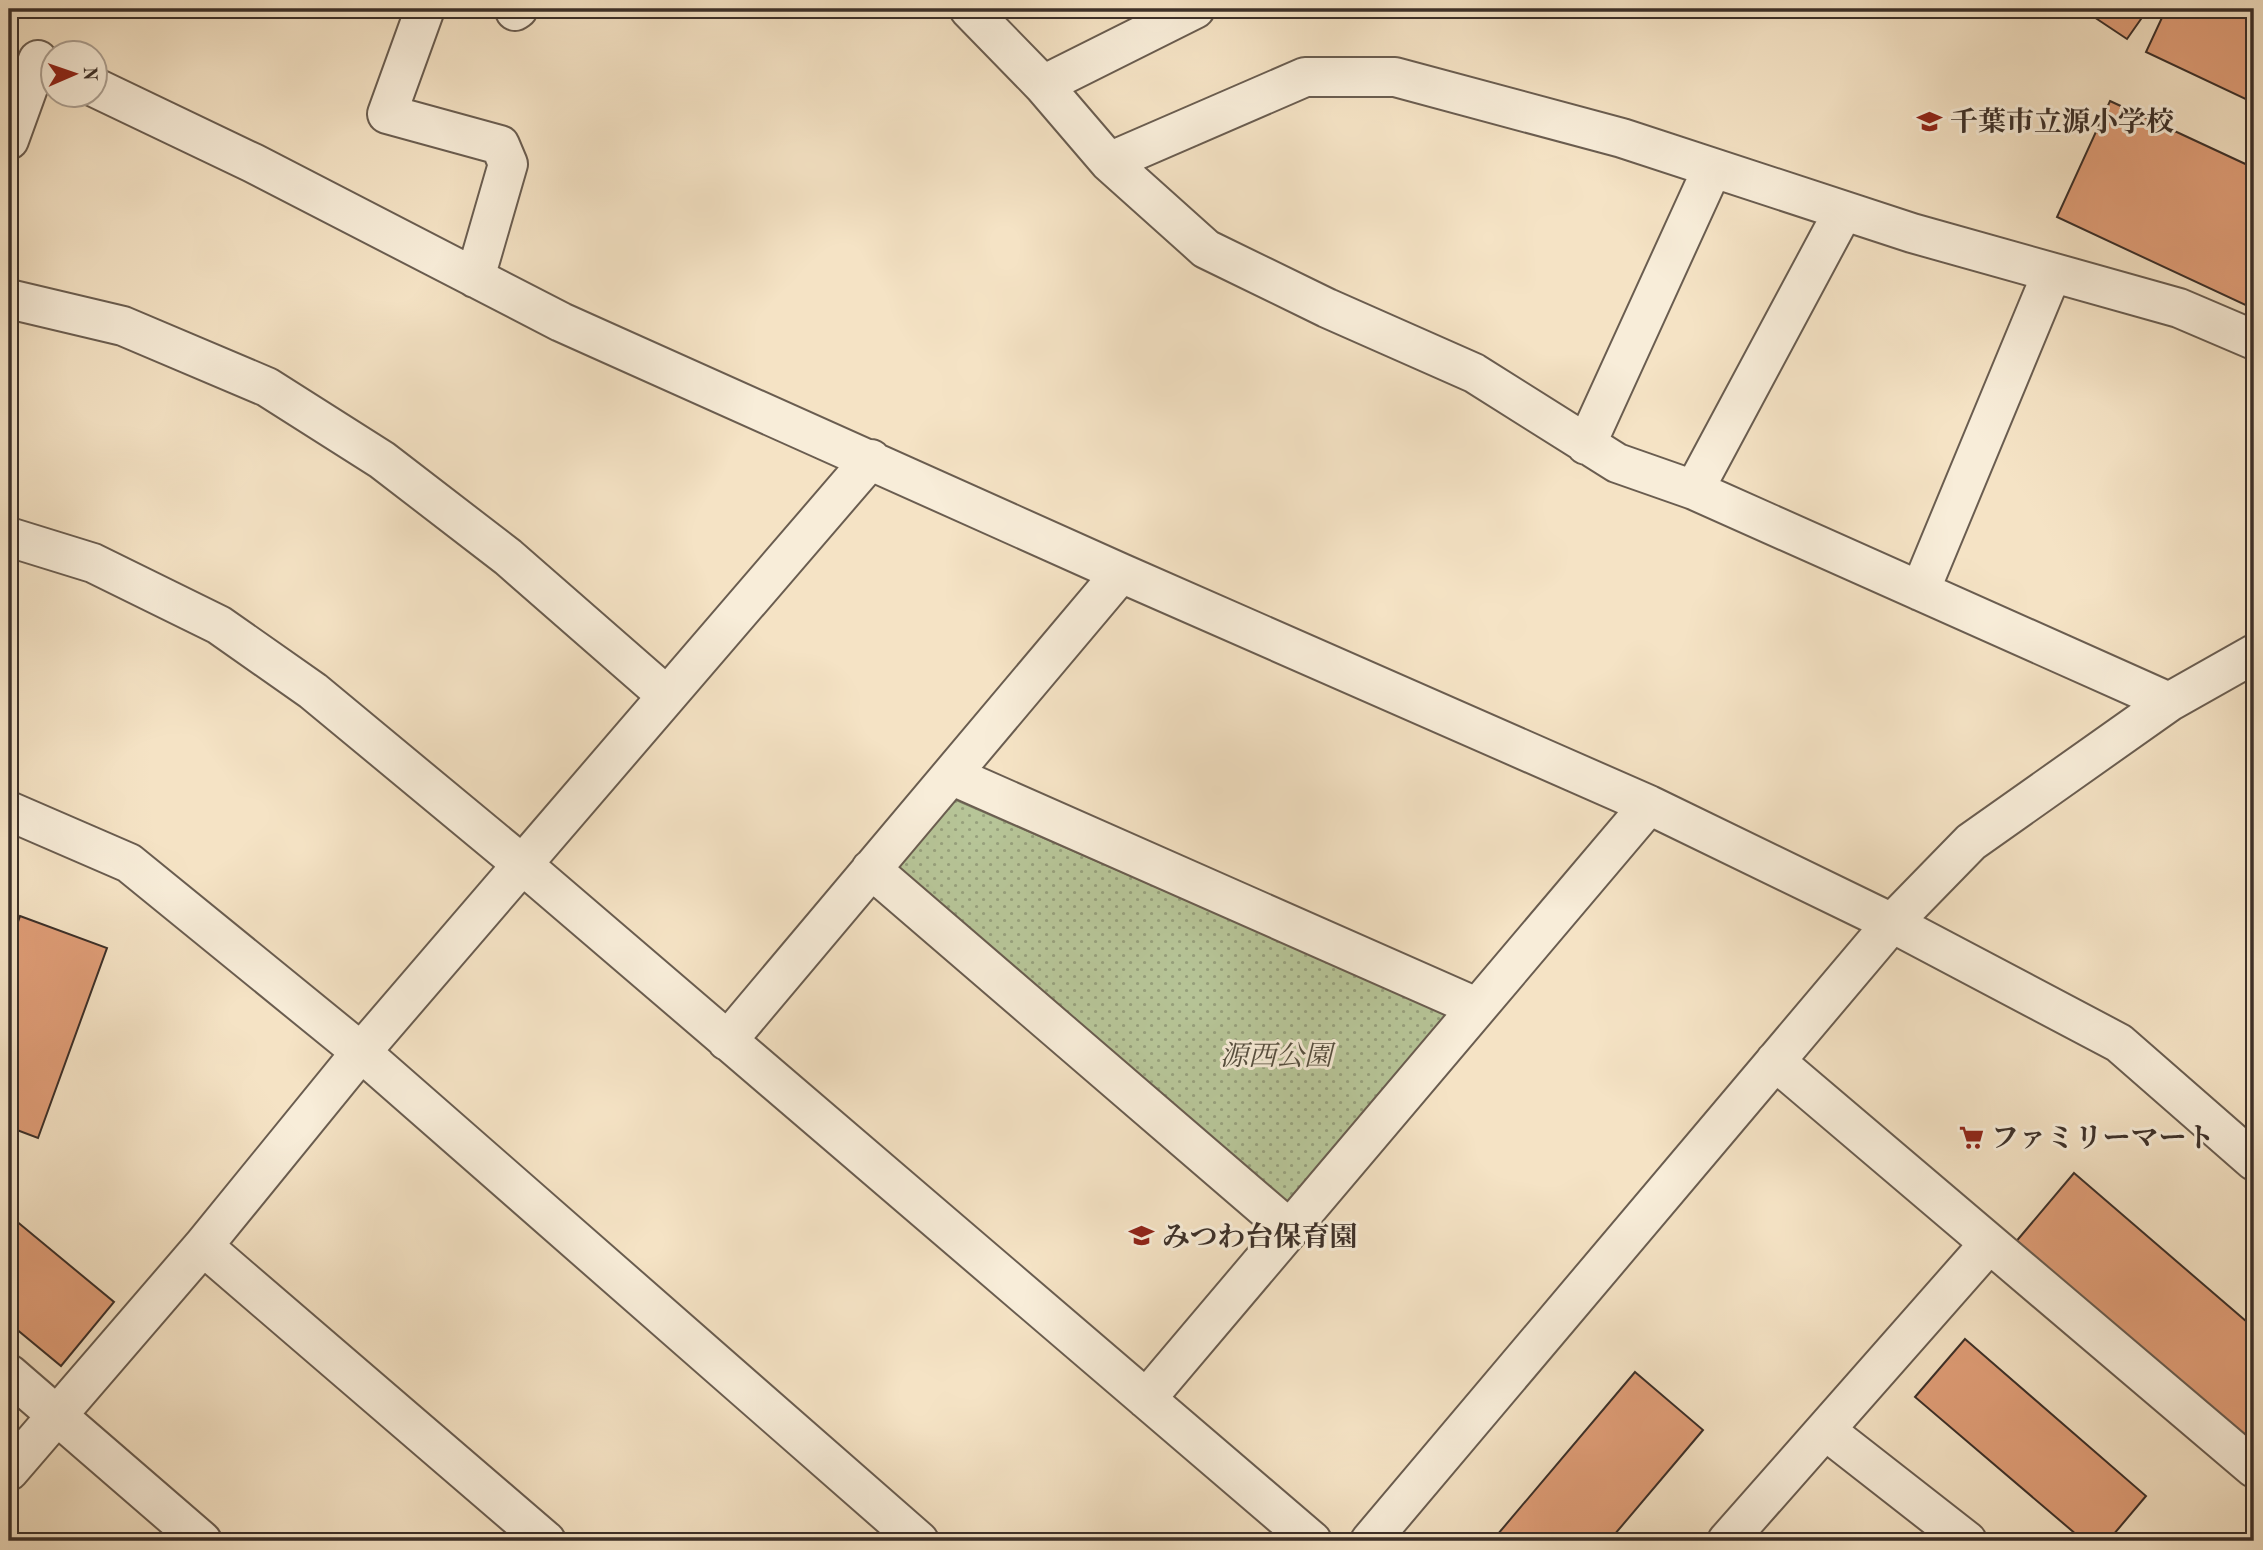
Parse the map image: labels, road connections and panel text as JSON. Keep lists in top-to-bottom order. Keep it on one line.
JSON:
{"parks":["源西公園"],"places":{"school or university":["千葉市立源小学校","みつわ台保育園"],"supermarket":["ファミリーマート"]},"north":"right"}
